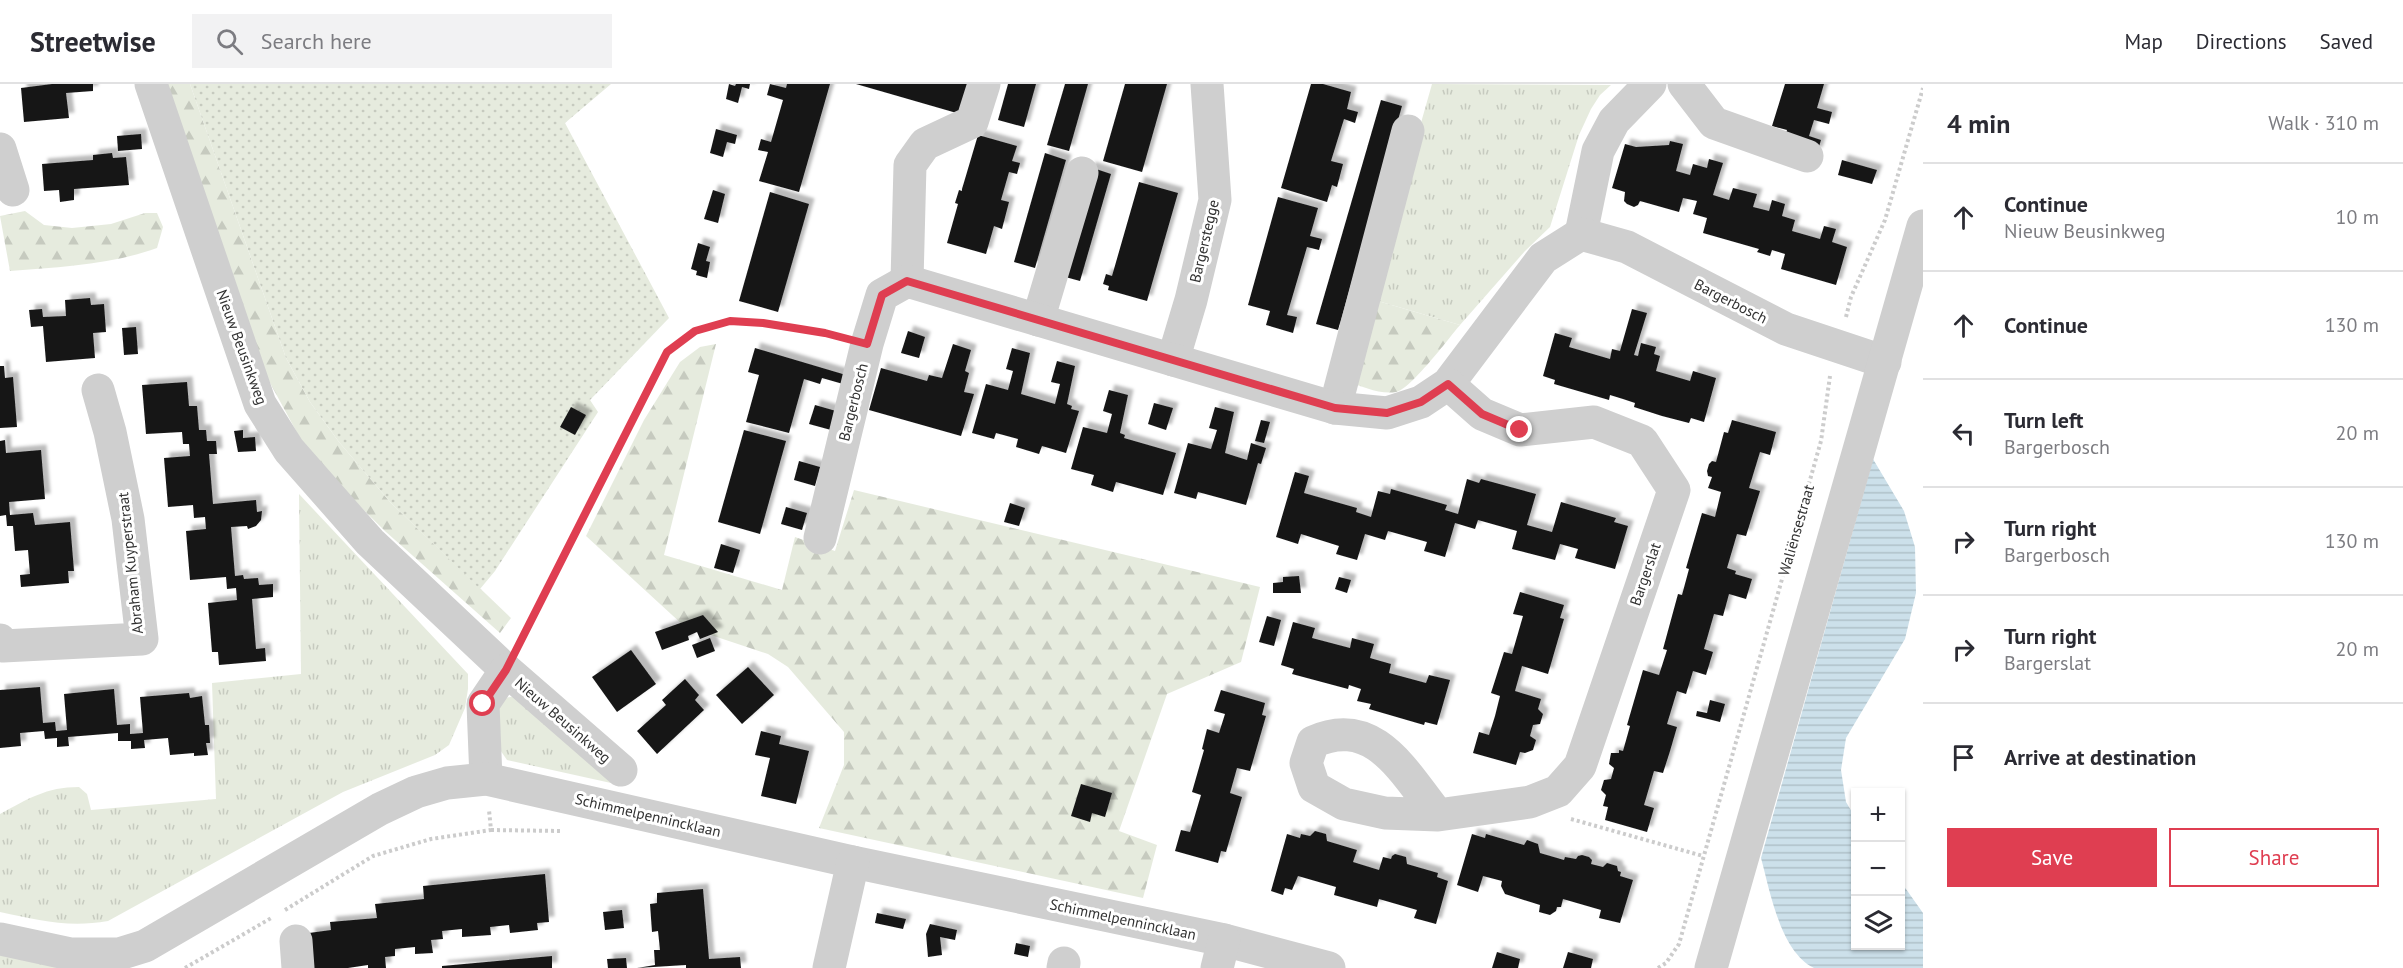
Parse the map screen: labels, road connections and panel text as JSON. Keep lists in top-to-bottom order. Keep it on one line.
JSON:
{"streets":{"street":["Bargerstegge","Bargerbosch","Nieuw Beusinkweg","Abraham Kuyperstraat","Bargerslat","Schimmelpennincklaan"],"path":["Waliënsestraat"]},"crossings":[["Bargerbosch","Waliënsestraat"],["Nieuw Beusinkweg","Schimmelpennincklaan"]],"page":{"header":"Streetwise","search":"Search here","nav":["Map","Directions","Saved"],"heading":["4 min","Walk · 310 m"],"list":[["Continue","Nieuw Beusinkweg","10 m"],["Continue","130 m"],["Turn left","Bargerbosch","20 m"],["Turn right","Bargerbosch","130 m"],["Turn right","Bargerslat","20 m"],"Arrive at destination"],"map_buttons":["+","−"],"buttons":["Save","Share"]}}
